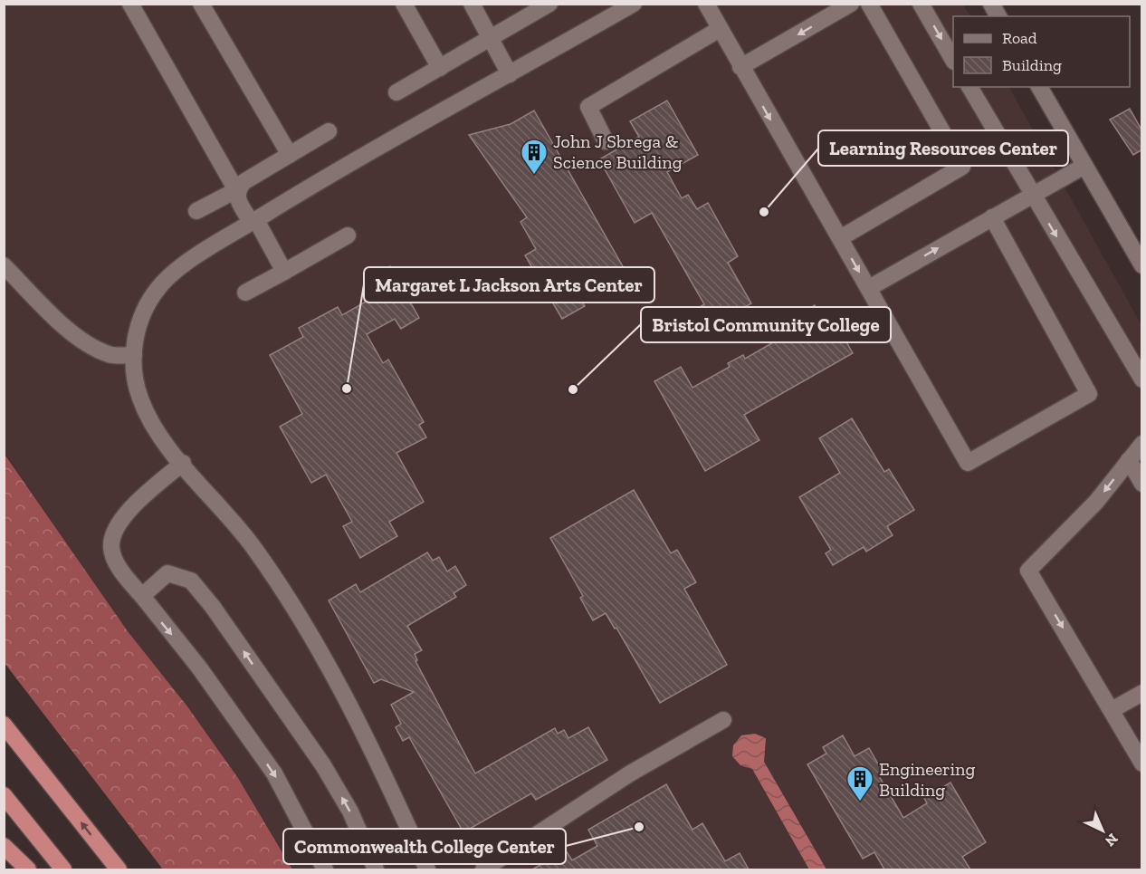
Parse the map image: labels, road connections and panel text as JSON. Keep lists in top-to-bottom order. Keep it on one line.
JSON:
{"places":{"building":["John J Sbrega & Science Building","Engineering Building"],"other":["Learning Resources Center","Margaret L Jackson Arts Center","Bristol Community College","Commonwealth College Center"]},"legend":["Road","Building"],"north":"bottom right"}
